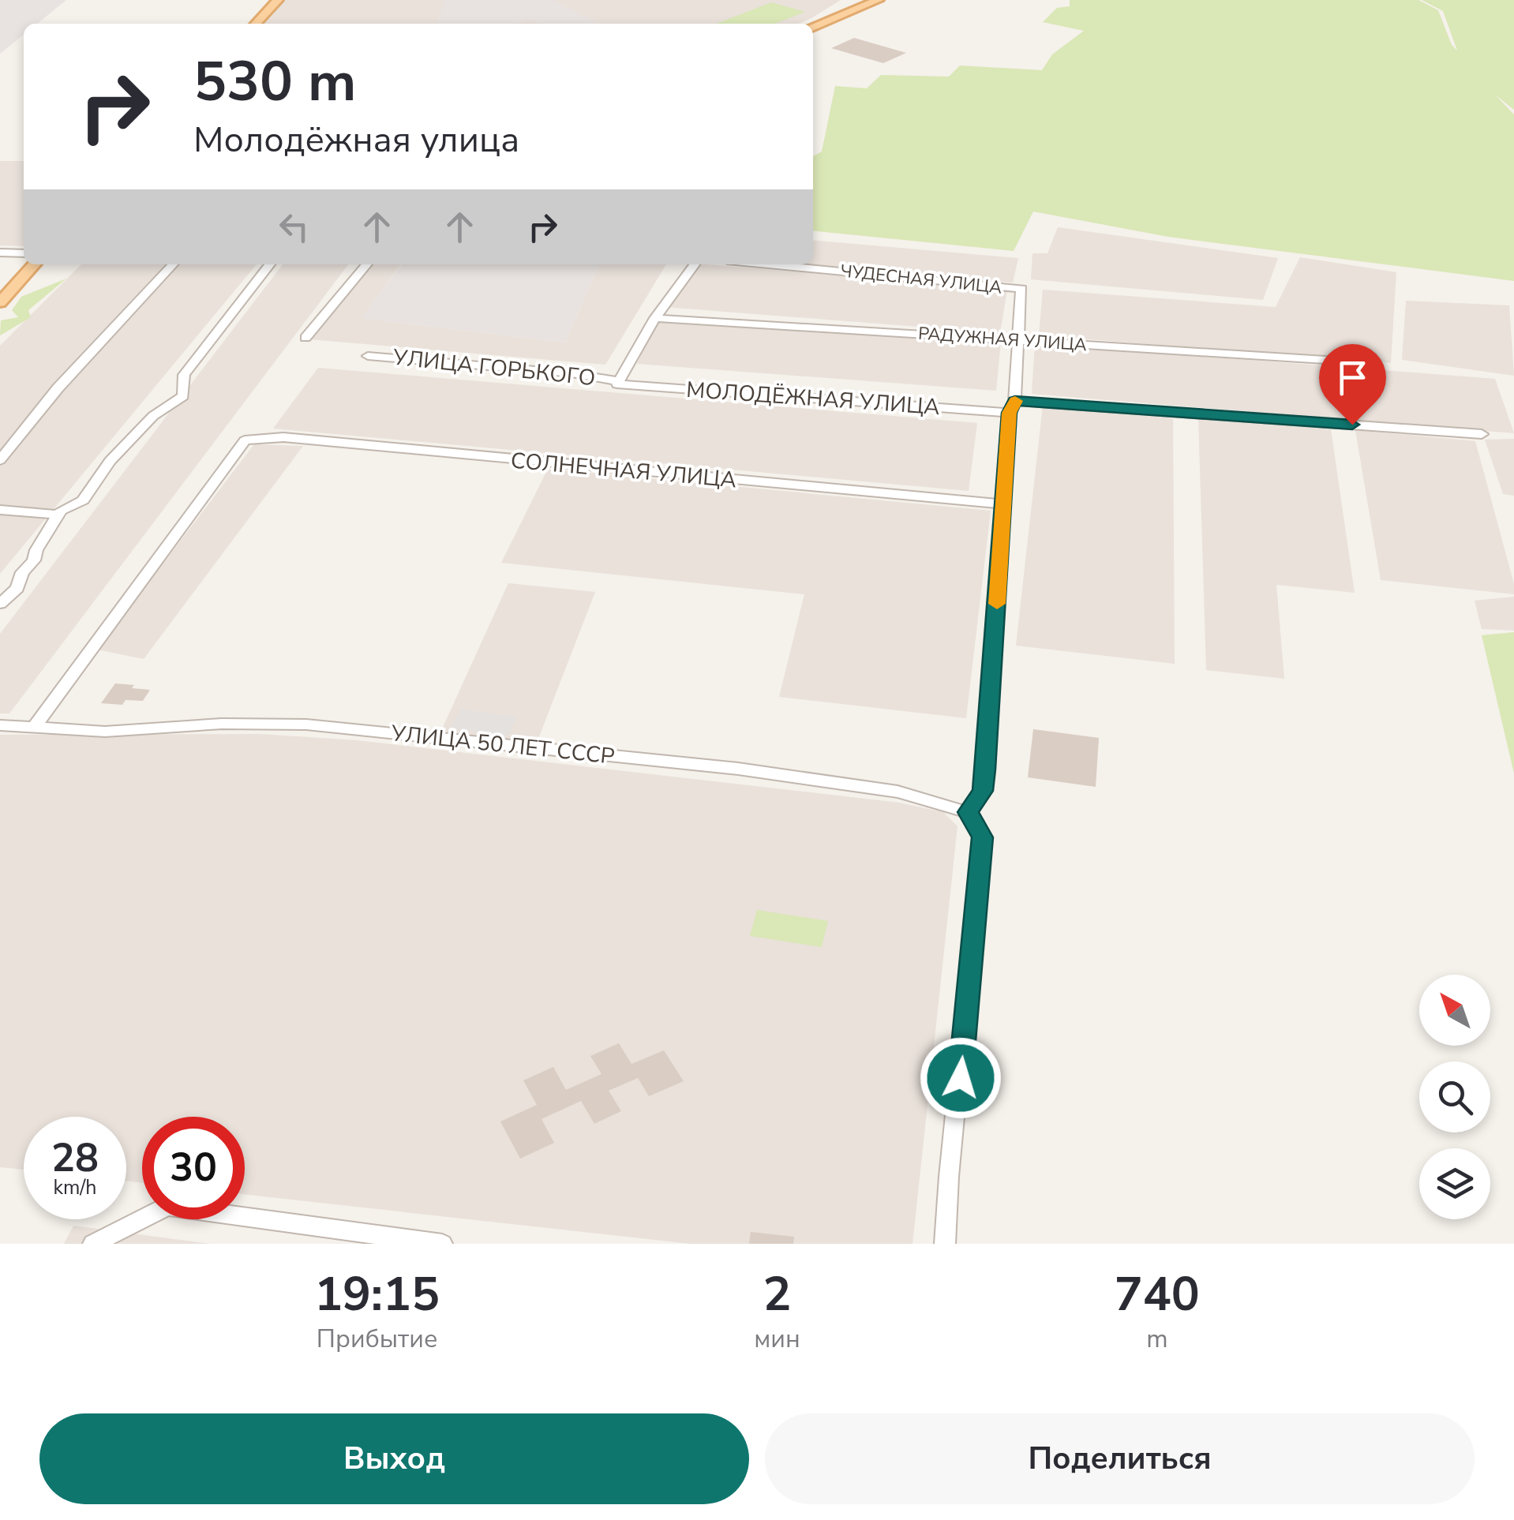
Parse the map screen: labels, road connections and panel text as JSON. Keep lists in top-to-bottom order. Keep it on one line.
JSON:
{"streets":{"street":["ЧУДЕСНАЯ УЛИЦА","РАДУЖНАЯ УЛИЦА","УЛИЦА ГОРЬКОГО","МОЛОДЁЖНАЯ УЛИЦА","СОЛНЕЧНАЯ УЛИЦА","УЛИЦА 50 ЛЕТ СССР"]},"crossings":[["ЧУДЕСНАЯ УЛИЦА","РАДУЖНАЯ УЛИЦА"],["УЛИЦА ГОРЬКОГО","МОЛОДЁЖНАЯ УЛИЦА"],["СОЛНЕЧНАЯ УЛИЦА","УЛИЦА 50 ЛЕТ СССР"]],"north":"top left","page":{"turn":["530 m","Молодёжная улица"],"speed":"28 km/h","limit":"30","eta":["19:15","Прибытие","2","мин","740","m"],"buttons":["Выход","Поделиться"]}}
